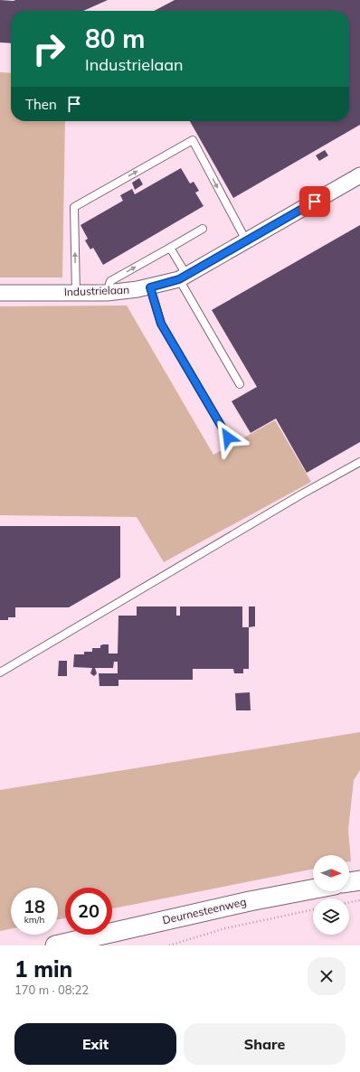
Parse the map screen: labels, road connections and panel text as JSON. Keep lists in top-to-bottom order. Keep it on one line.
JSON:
{"streets":{"street":["Industrielaan","Deurnesteenweg"]},"north":"right","page":{"turn":["80 m","Industrielaan"],"then":"Then","speed":"18 km/h","limit":"20","heading":["1 min","170 m · 08:22"],"buttons":["Exit","Share"]}}
